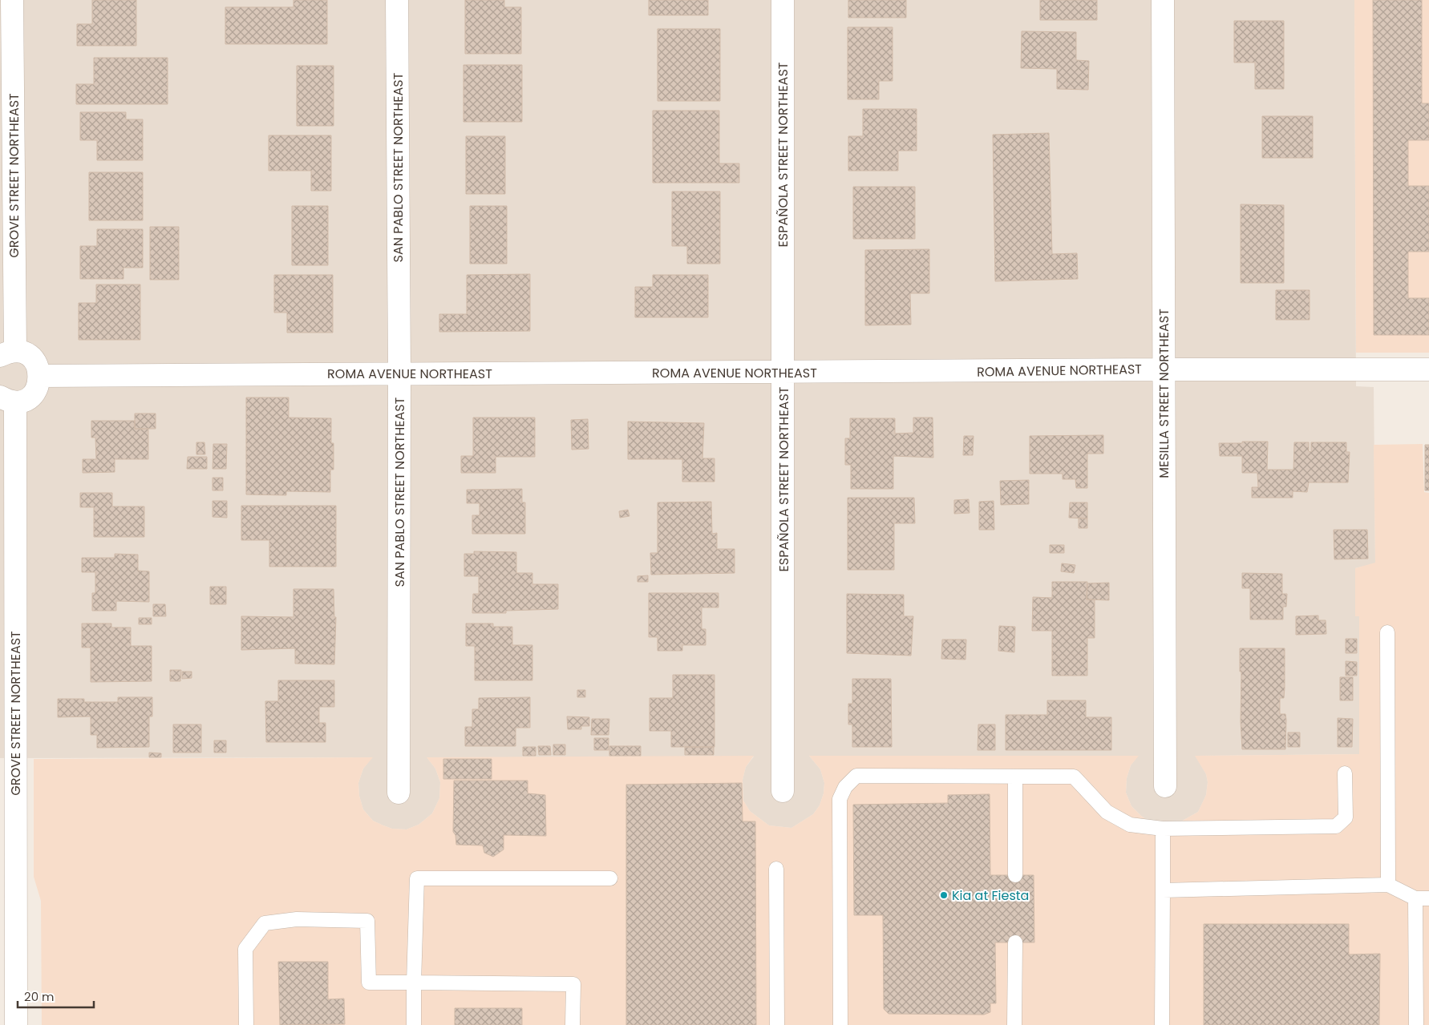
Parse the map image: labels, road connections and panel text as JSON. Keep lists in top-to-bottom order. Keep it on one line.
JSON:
{"streets":{"street":["ESPAÑOLA STREET NORTHEAST","SAN PABLO STREET NORTHEAST","GROVE STREET NORTHEAST","ROMA AVENUE NORTHEAST","MESILLA STREET NORTHEAST"]},"crossings":[["ESPAÑOLA STREET NORTHEAST","ROMA AVENUE NORTHEAST"],["SAN PABLO STREET NORTHEAST","ROMA AVENUE NORTHEAST"],["ROMA AVENUE NORTHEAST","MESILLA STREET NORTHEAST"]],"places":["Kia at Fiesta"],"scale_bar":"20 m"}
